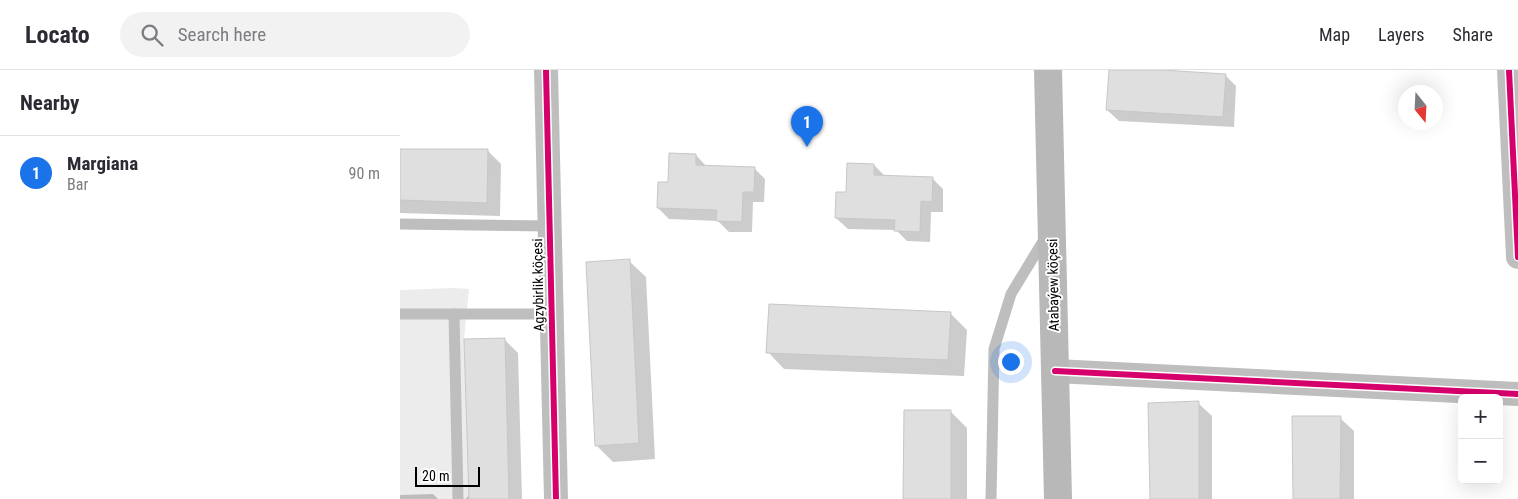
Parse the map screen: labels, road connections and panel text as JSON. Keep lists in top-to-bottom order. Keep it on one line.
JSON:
{"streets":{"main road":["Atabaýew köçesi"],"street":["Agzybirlik köçesi"]},"scale_bar":"20 m","north":"bottom","page":{"header":"Locato","search":"Search here","nav":["Map","Layers","Share"],"heading":"Nearby","pins":"1","list":[{"mark":"1","name":"Margiana","note":"Bar","value":"90 m"}],"map_buttons":["+","−"],"scale":"20 m"}}
